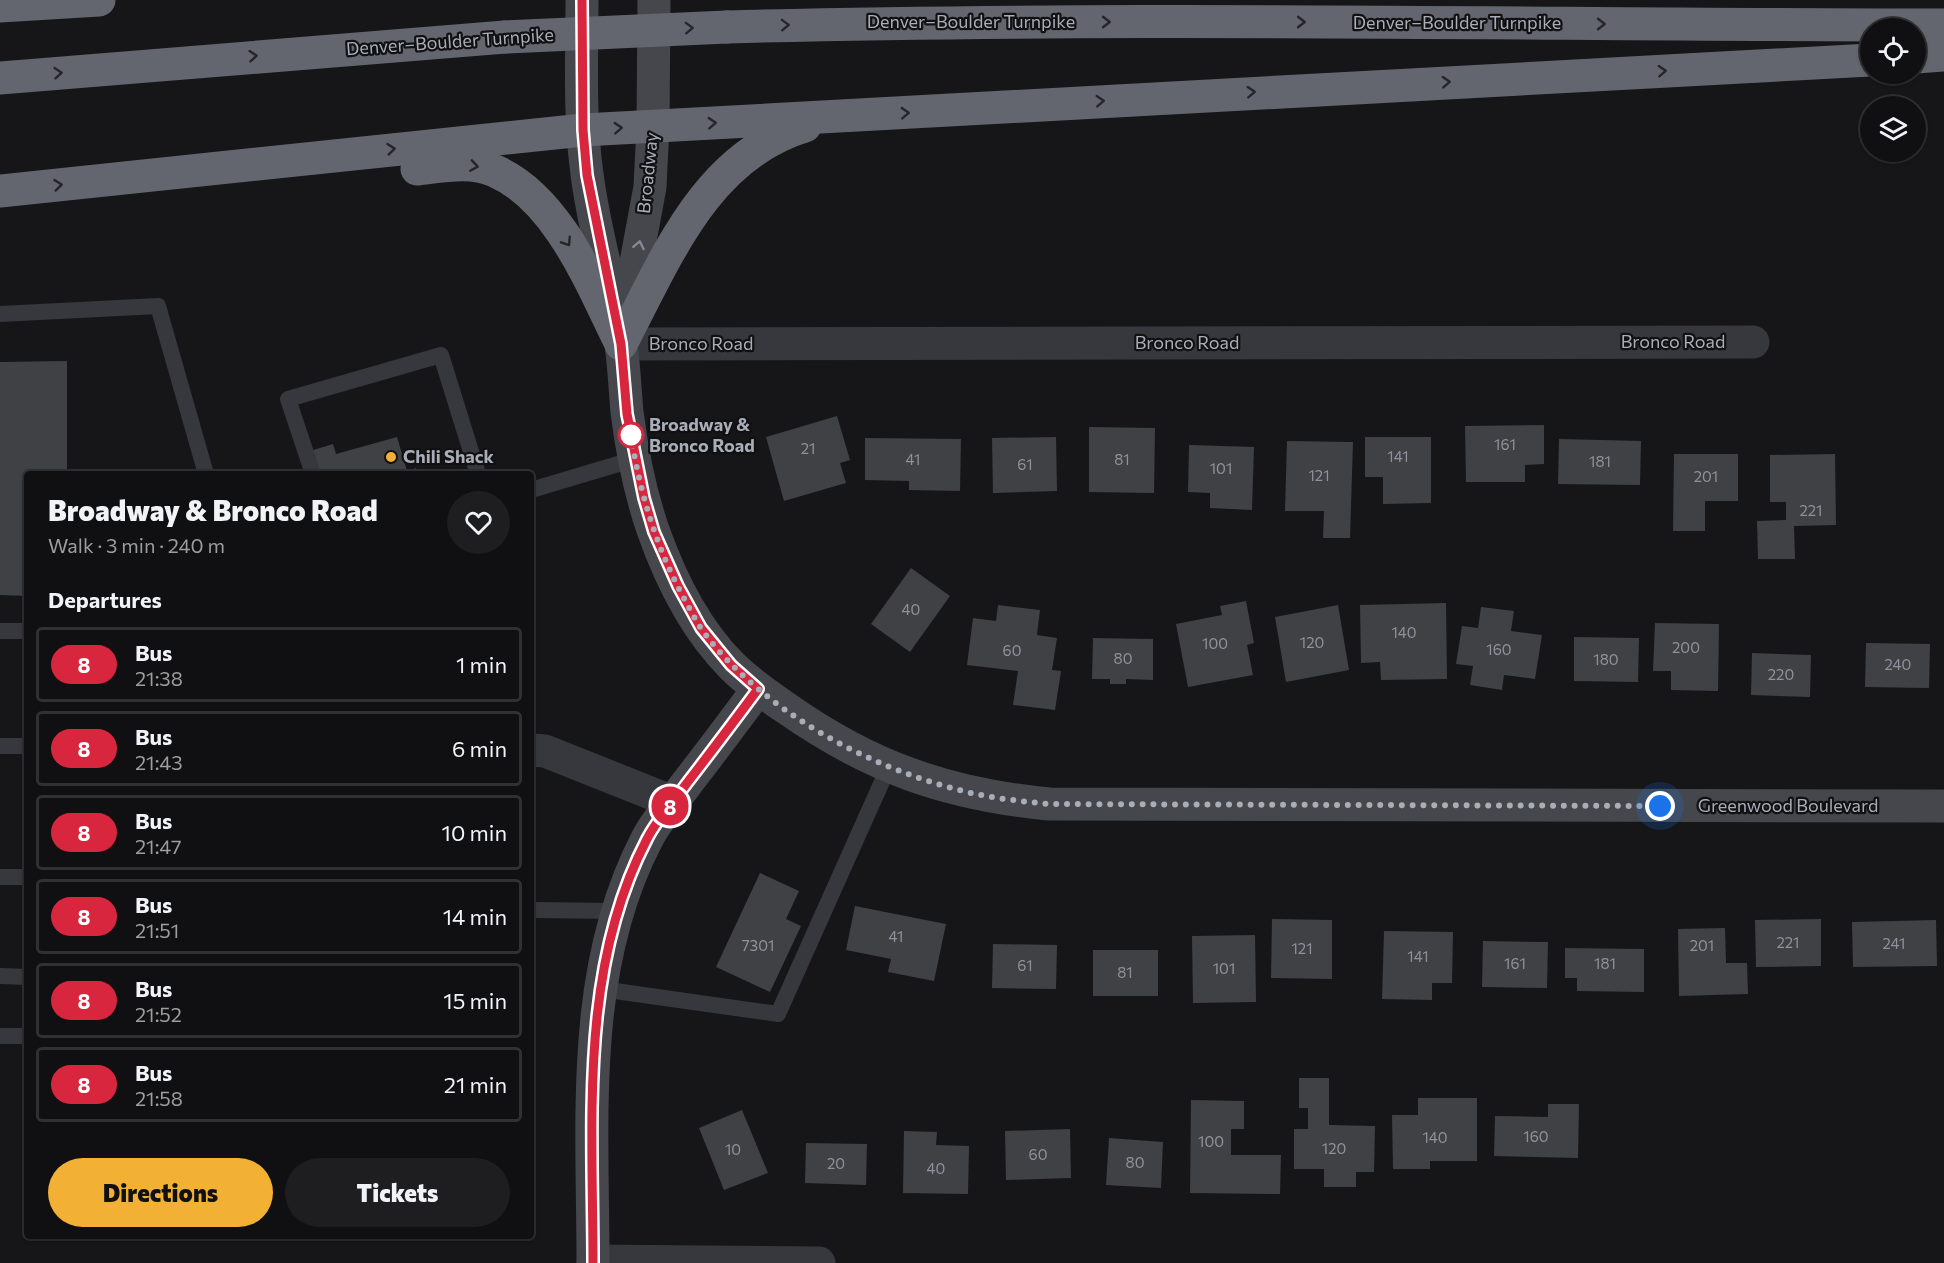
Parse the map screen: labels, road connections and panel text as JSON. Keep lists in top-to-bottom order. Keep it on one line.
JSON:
{"streets":{"highway":["Denver–Boulder Turnpike"],"street":["Broadway","Bronco Road","Greenwood Boulevard"]},"crossings":[["Broadway","Bronco Road"],["Broadway","Greenwood Boulevard"]],"places":["Broadway & Bronco Road","Chili Shack"],"lines":["bus line 8"],"house_numbers":["161","21","141","41","81","181","61","101","121","201","221","40","140","120","100","200","160","60","80","180","240","220","41","221","241","7301","201","121","141","161","181","61","101","81","160","140","100","120","10","60","80","20","40"],"page":{"on_map":"8","heading":[["Broadway & Bronco Road","Walk · 3 min · 240 m"],"Departures"],"list":[{"mark":"8","name":"Bus","note":"21:38","value":"1 min"},{"mark":"8","name":"Bus","note":"21:43","value":"6 min"},{"mark":"8","name":"Bus","note":"21:47","value":"10 min"},{"mark":"8","name":"Bus","note":"21:51","value":"14 min"},{"mark":"8","name":"Bus","note":"21:52","value":"15 min"},{"mark":"8","name":"Bus","note":"21:58","value":"21 min"}],"buttons":["Directions","Tickets"]}}
